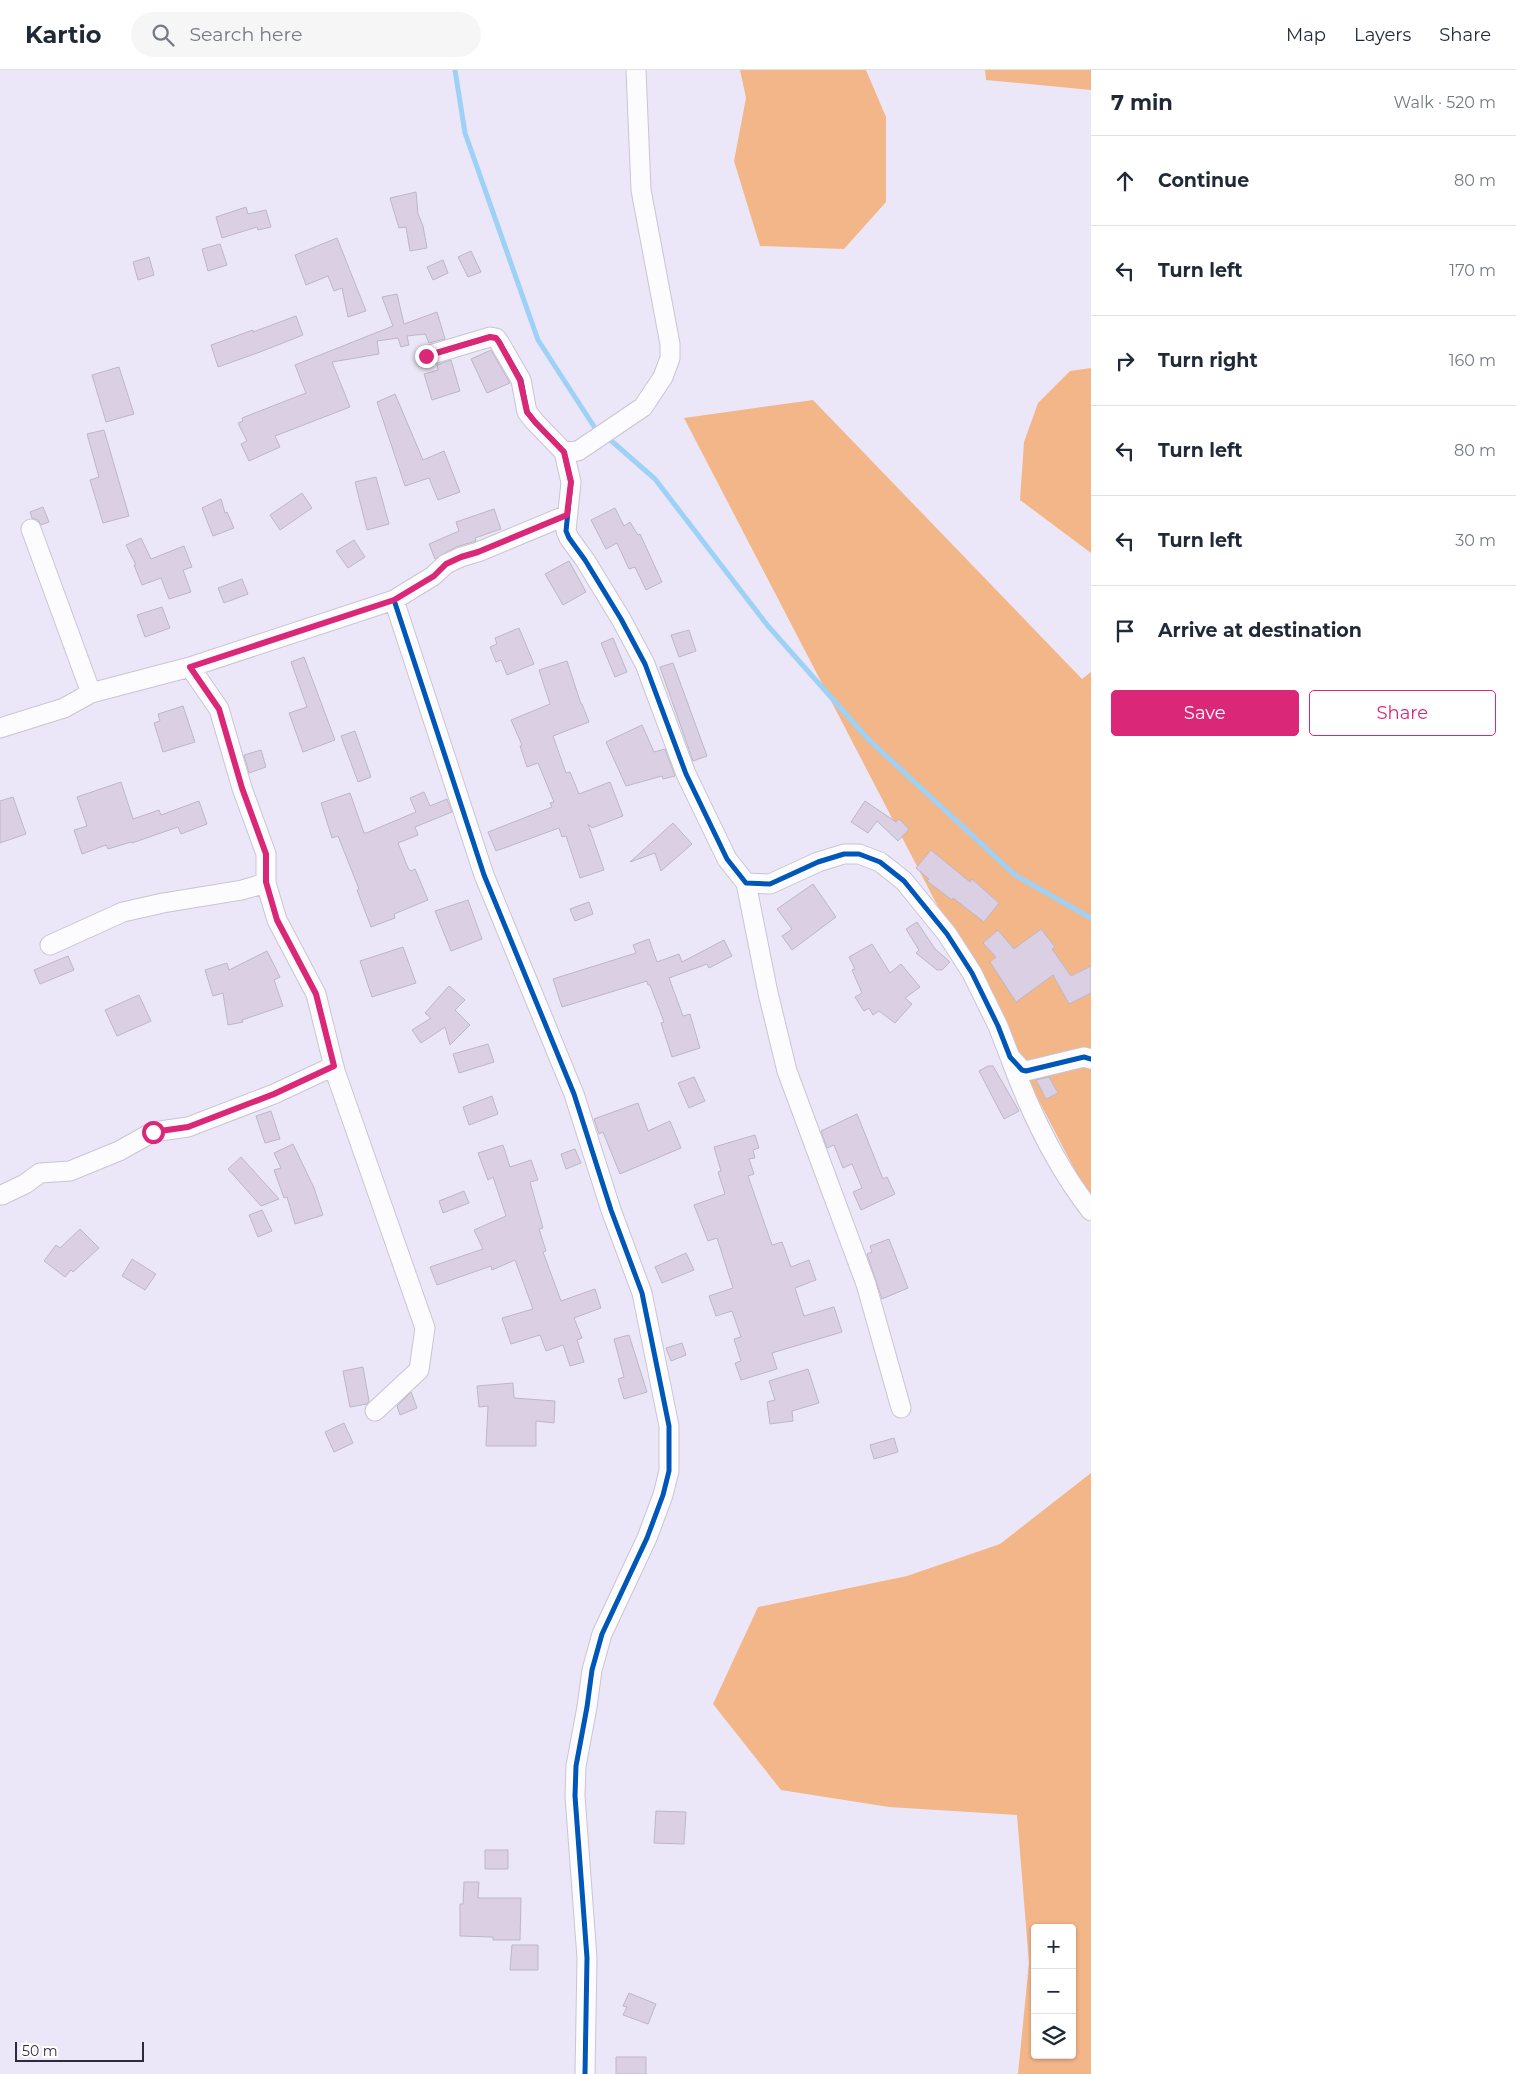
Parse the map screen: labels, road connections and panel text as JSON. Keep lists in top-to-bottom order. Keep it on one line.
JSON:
{"scale_bar":"50 m","page":{"header":"Kartio","search":"Search here","nav":["Map","Layers","Share"],"heading":["7 min","Walk · 520 m"],"list":[["Continue","80 m"],["Turn left","170 m"],["Turn right","160 m"],["Turn left","80 m"],["Turn left","30 m"],"Arrive at destination"],"buttons":["Save","Share"],"map_buttons":["+","−"],"scale":"50 m"}}
